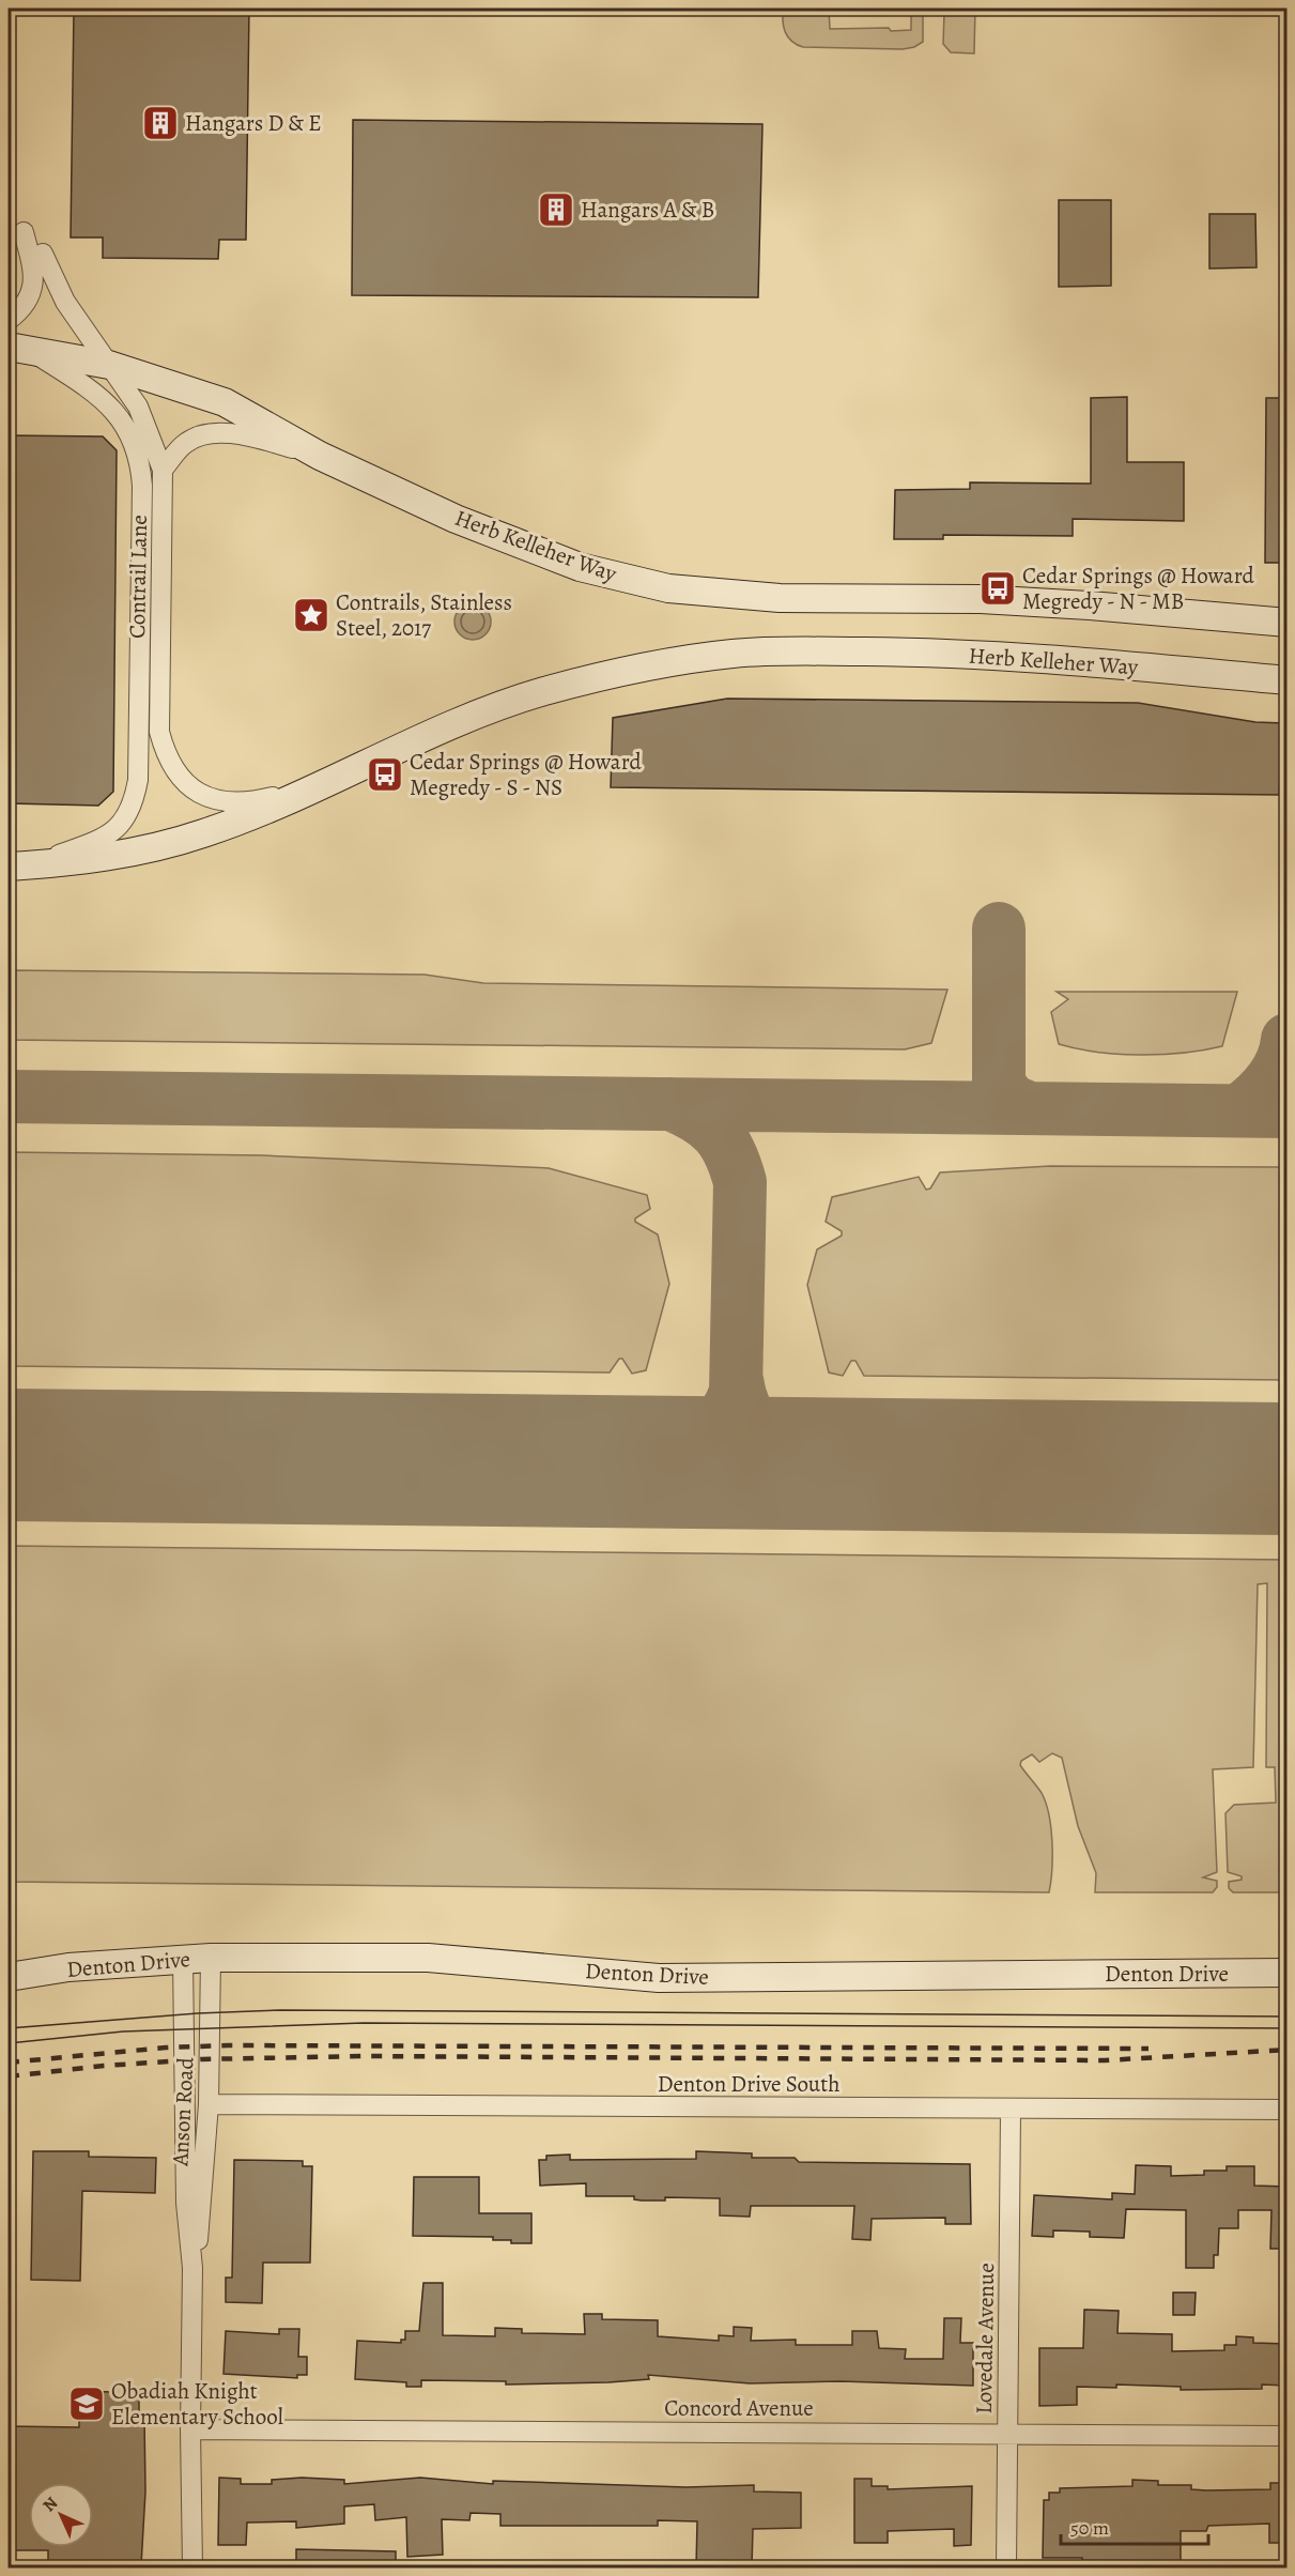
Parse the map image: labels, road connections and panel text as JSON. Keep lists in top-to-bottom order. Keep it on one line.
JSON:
{"streets":{"main road":["Herb Kelleher Way","Denton Drive"],"street":["Contrail Lane","Denton Drive South","Anson Road","Lovedale Avenue","Concord Avenue"]},"crossings":[["Herb Kelleher Way","Contrail Lane"],["Denton Drive","Anson Road"],["Denton Drive South","Anson Road"],["Denton Drive South","Lovedale Avenue"],["Anson Road","Concord Avenue"],["Lovedale Avenue","Concord Avenue"]],"places":{"building":["Hangars D & E","Hangars A & B"],"bus stop":["Cedar Springs @ Howard Megredy - N - MB","Cedar Springs @ Howard Megredy - S - NS"],"place":["Contrails, Stainless Steel, 2017"],"school or university":["Obadiah Knight Elementary School"]},"scale_bar":"50 m","north":"top left"}
